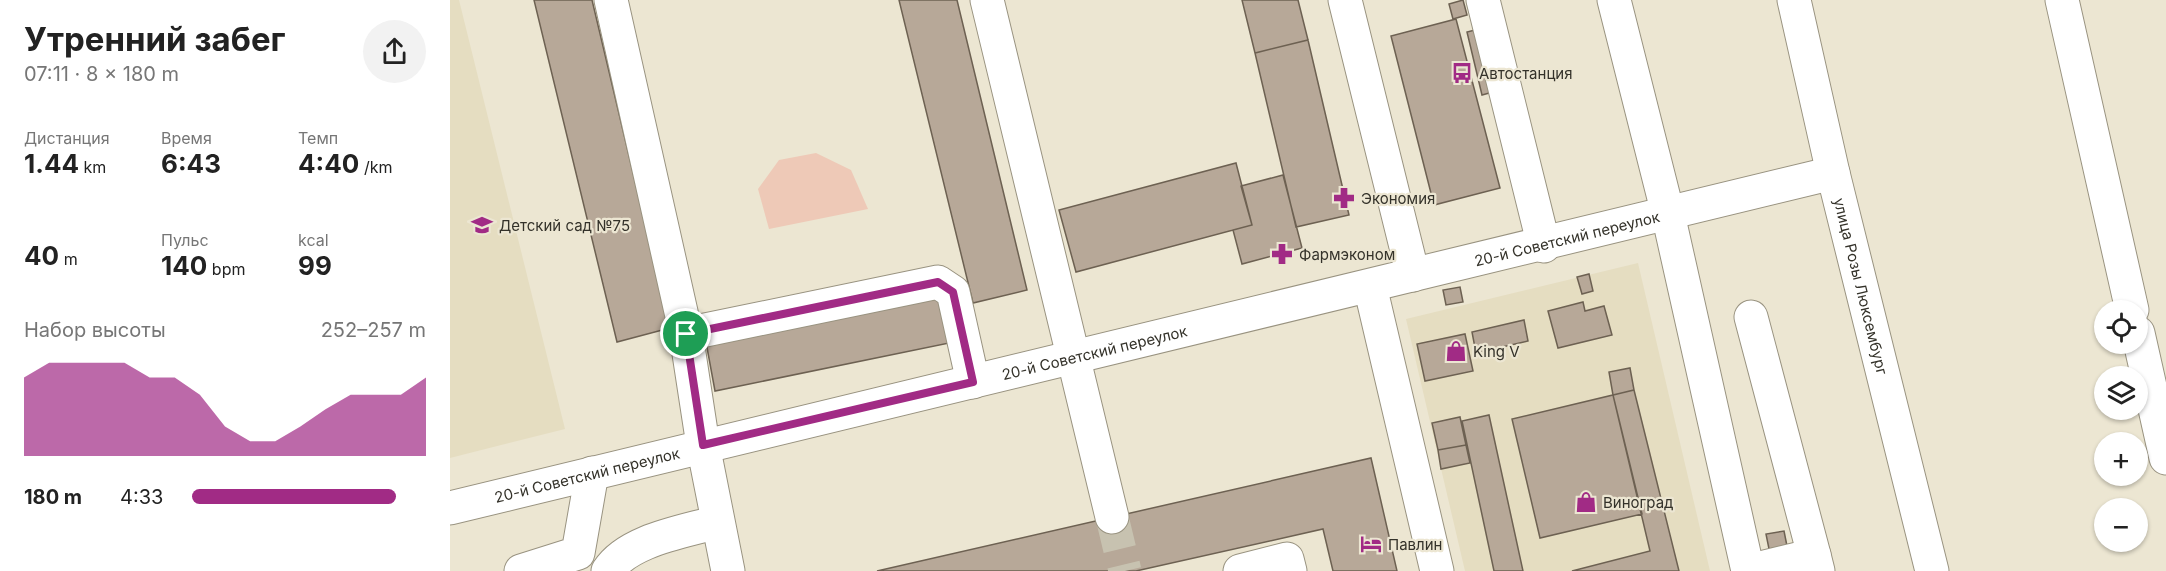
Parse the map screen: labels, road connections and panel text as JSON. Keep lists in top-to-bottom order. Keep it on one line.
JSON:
{"streets":{"street":["20-й Советский переулок","улица Розы Люксембург"]},"crossings":[["20-й Советский переулок","улица Розы Люксембург"]],"places":{"bus stop":["Автостанция"],"pharmacy":["Экономия","Фармэконом"],"school or university":["Детский сад №75"],"shop":["King V","Виноград"],"hotel":["Павлин"]},"page":{"heading":["Утренний забег","07:11 · 8 × 180 m"],"stats":[["Дистанция","1.44 km"],["Время","6:43"],["Темп","4:40 /km"],["40 m"],["Пульс","140 bpm"],["kcal","99"]],"map_buttons":["+","−"],"chart":["Набор высоты","252–257 m"],"list":[{"name":"180 m","note":"4:33"}]}}
